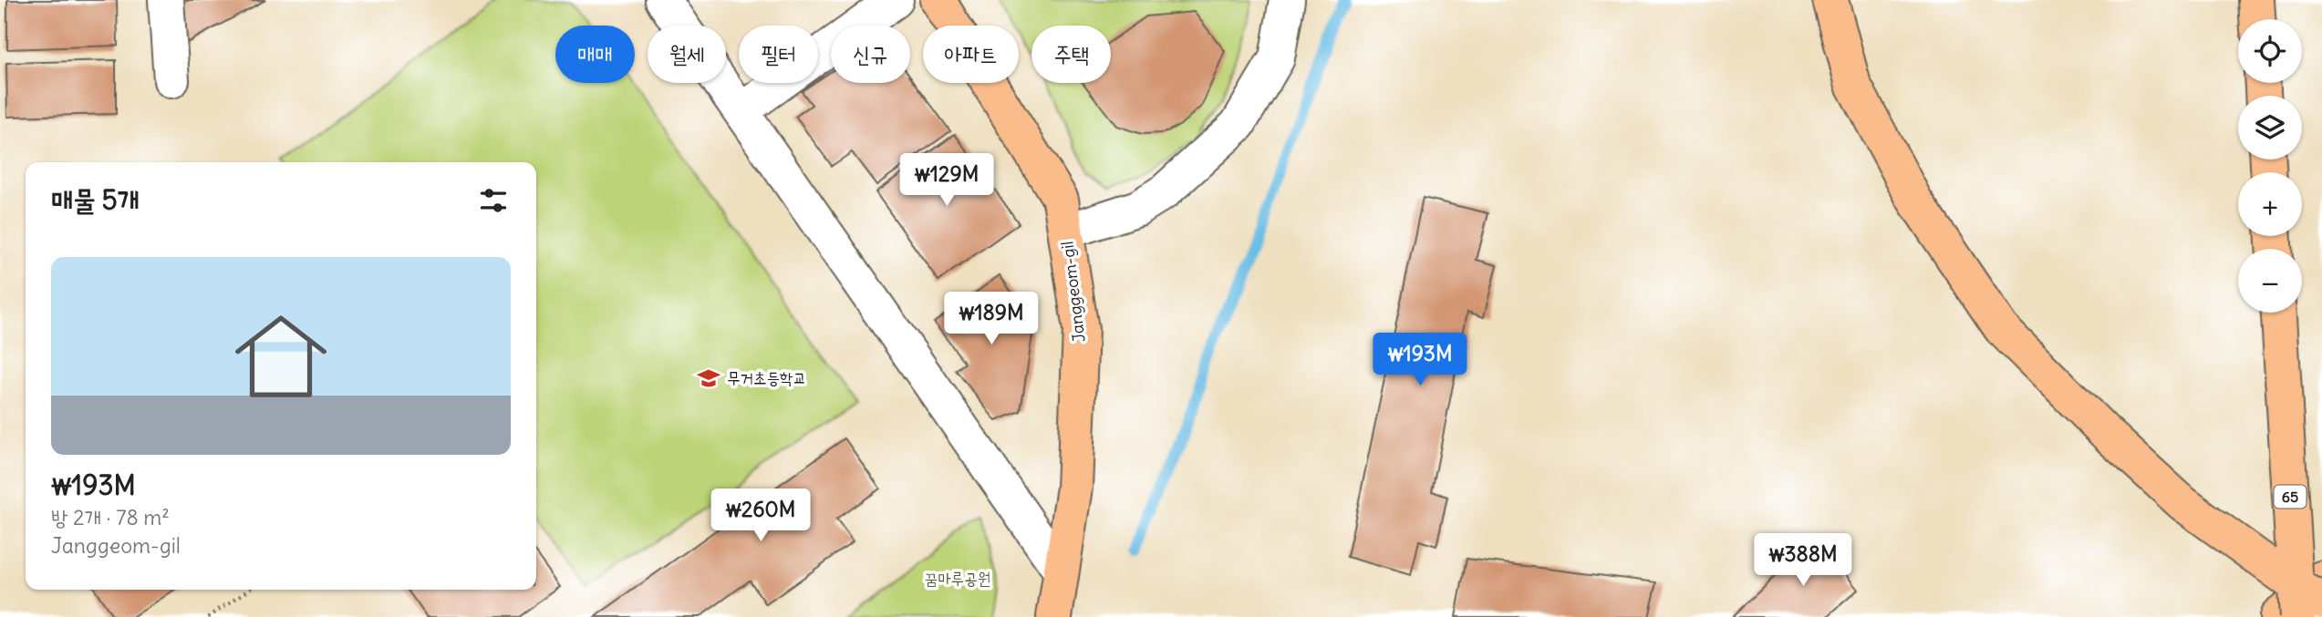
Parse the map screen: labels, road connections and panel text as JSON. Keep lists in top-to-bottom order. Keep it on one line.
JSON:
{"streets":{"main road":["Janggeom-gil","65"]},"parks":["꿈마루공원"],"places":{"school or university":["무거초등학교"]},"page":{"map_buttons":["+","−"],"chip":["매매","월세","필터","신규","아파트","주택"],"price":["₩129M","₩189M","₩193M","₩260M","₩388M"],"heading":"매물 5개","list":[{"name":"₩193M","note":"방 2개 · 78 m² · Janggeom-gil"}]}}
